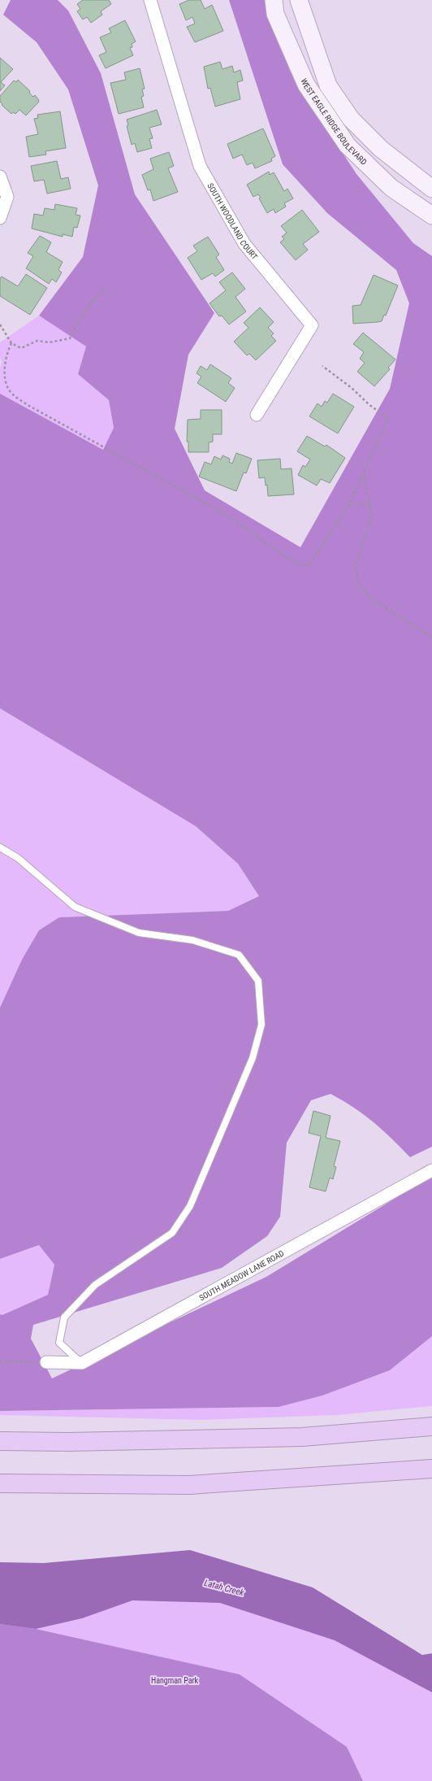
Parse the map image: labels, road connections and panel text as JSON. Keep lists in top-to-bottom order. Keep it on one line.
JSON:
{"streets":{"street":["WEST EAGLE RIDGE BOULEVARD","SOUTH WOODLAND COURT","SOUTH MEADOW LANE ROAD"]},"water":["Latah Creek"],"parks":["Hangman Park"]}
